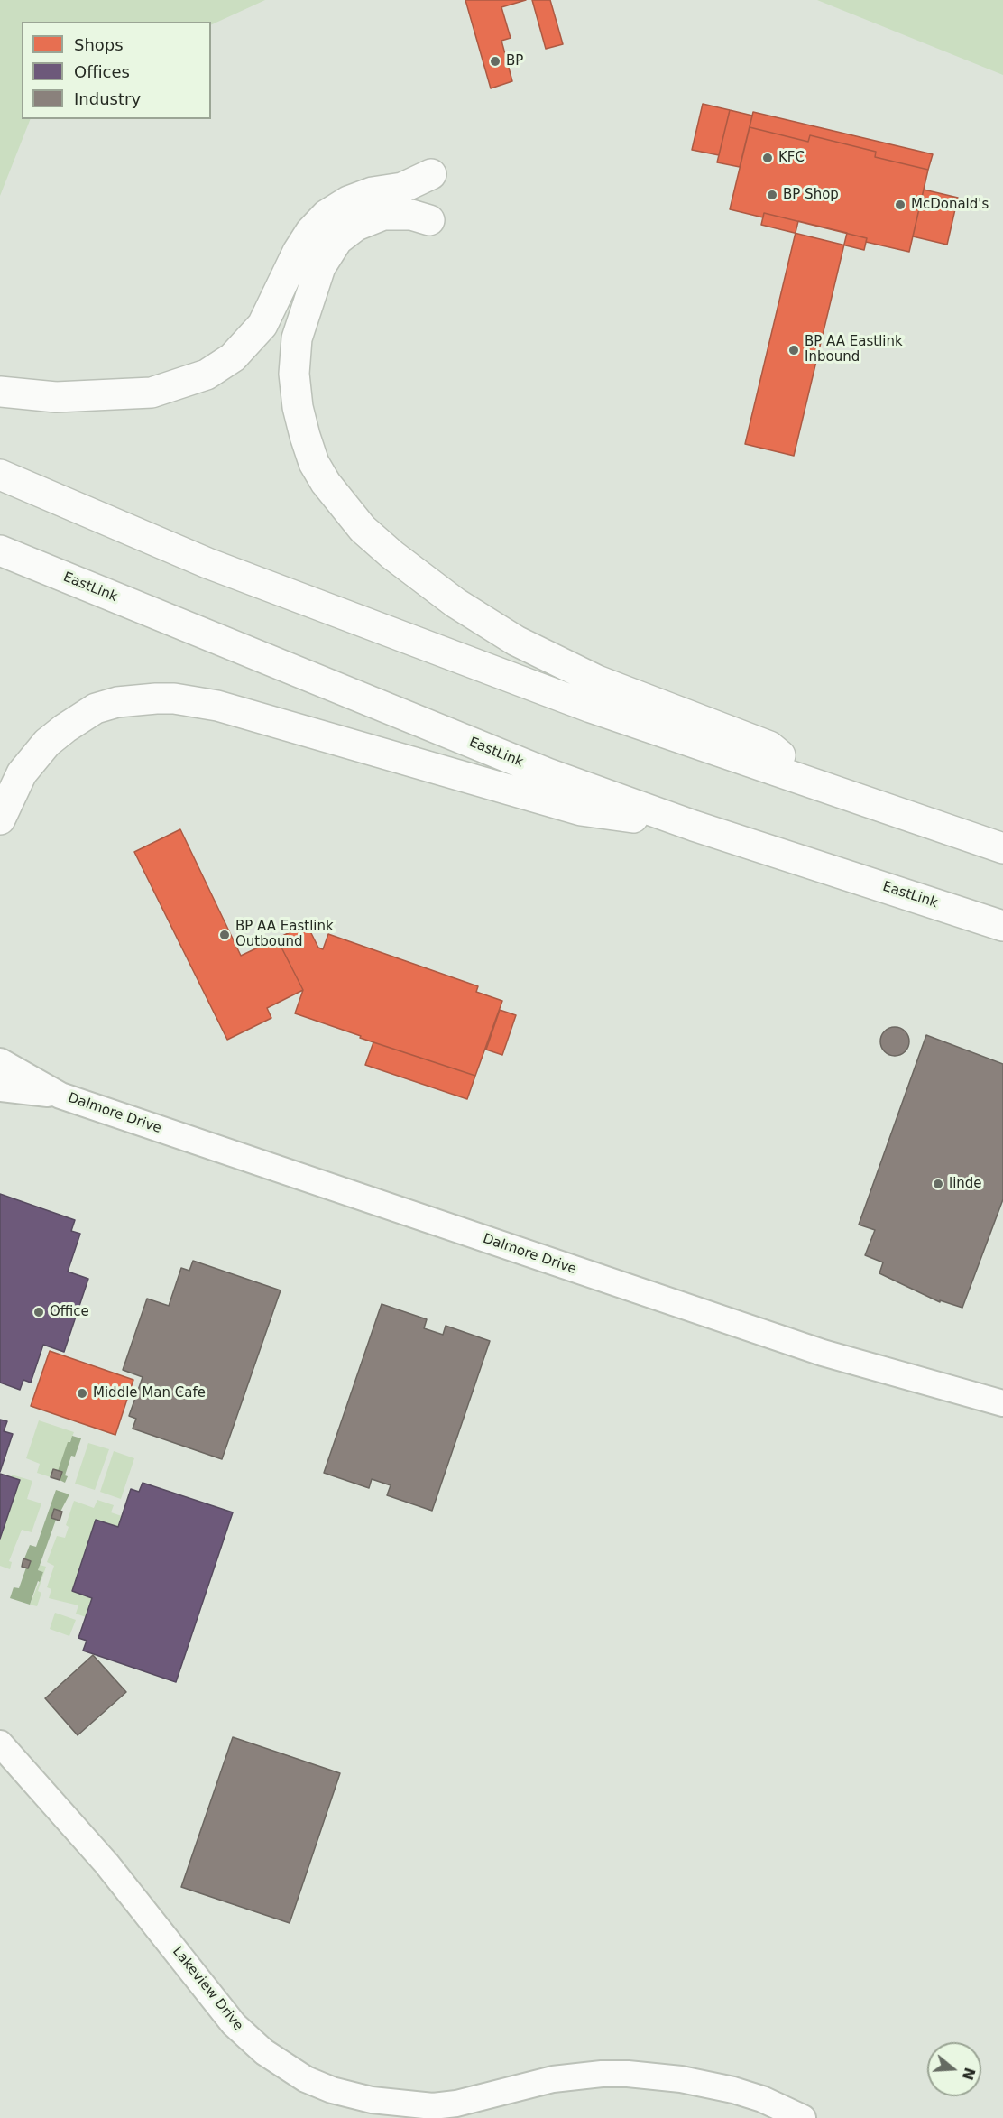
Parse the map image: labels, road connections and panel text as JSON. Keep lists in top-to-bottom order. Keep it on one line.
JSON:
{"streets":{"highway":["EastLink"],"street":["Dalmore Drive","Lakeview Drive"]},"places":["BP","KFC","BP Shop","McDonald's","BP AA Eastlink Inbound","BP AA Eastlink Outbound","linde","Office","Middle Man Cafe"],"legend":["Shops","Offices","Industry"],"north":"right"}
